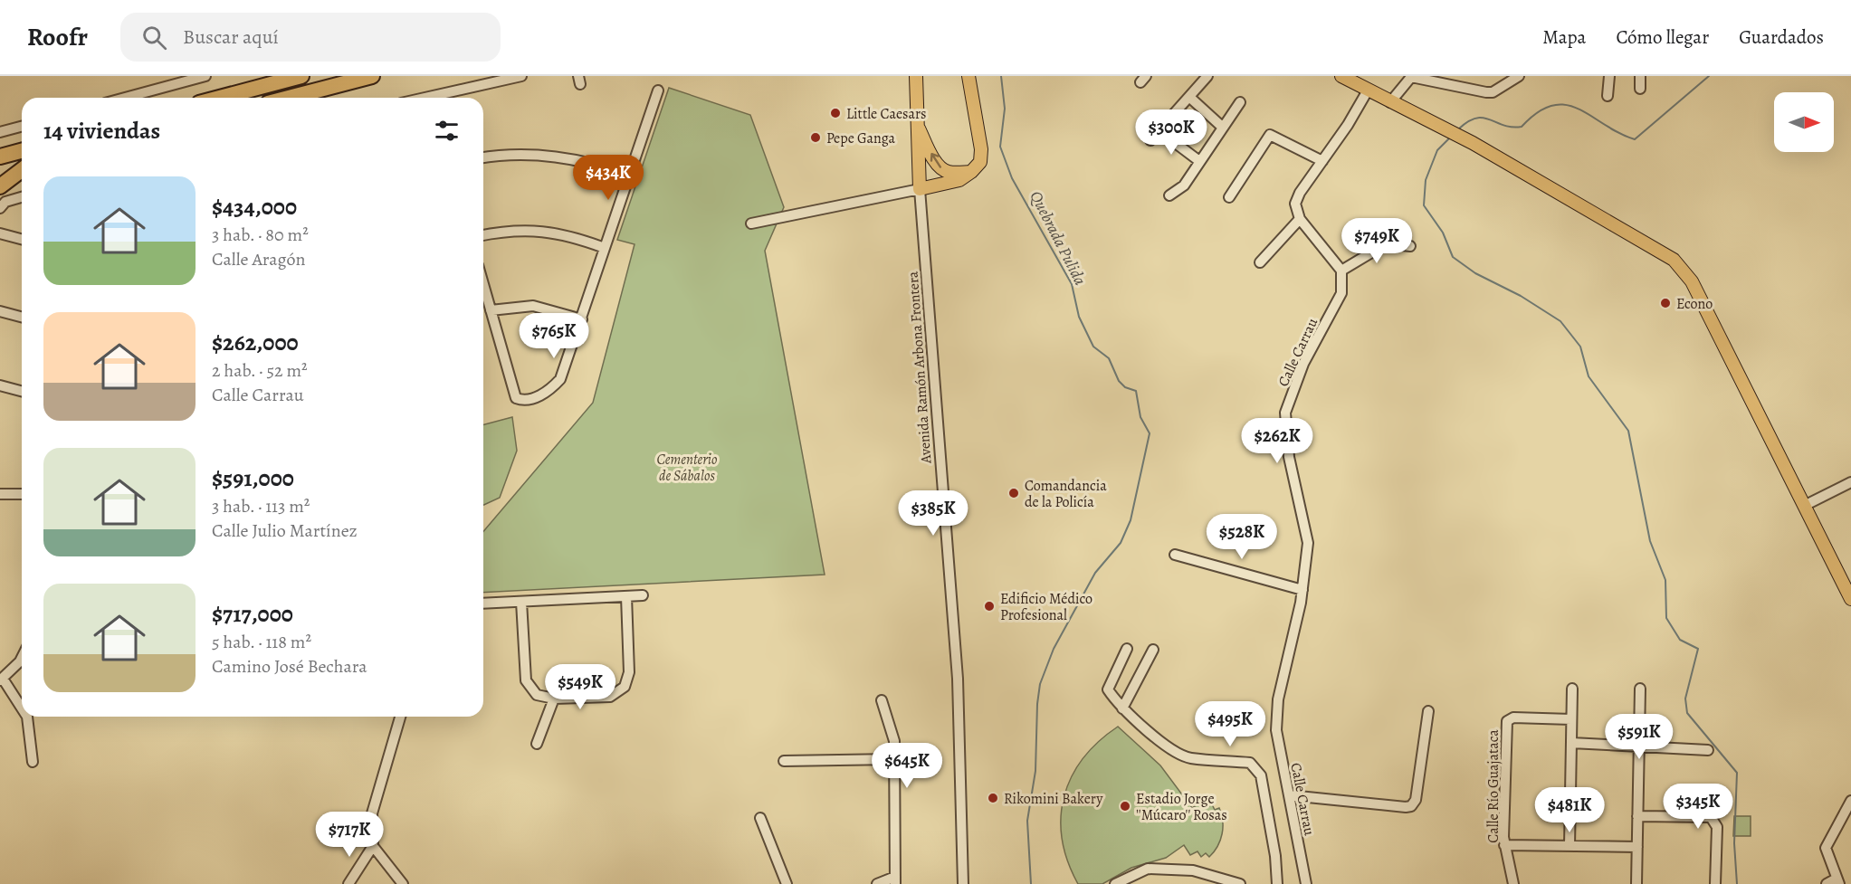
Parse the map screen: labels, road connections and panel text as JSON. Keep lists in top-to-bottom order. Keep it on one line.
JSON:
{"streets":{"main road":["Avenida Ramón Arbona Frontera"],"street":["Calle Carrau","Calle Río Guajataca"]},"water":["Quebrada Pulida"],"parks":["Cementerio de Sábalos"],"places":["Little Caesars","Pepe Ganga","Econo","Comandancia de la Policía","Edificio Médico Profesional","Rikomini Bakery","Estadio Jorge ''Múcaro'' Rosas"],"north":"right","page":{"header":"Roofr","search":"Buscar aquí","nav":["Mapa","Cómo llegar","Guardados"],"heading":"14 viviendas","price":["$300K","$434K","$749K","$765K","$262K","$385K","$528K","$549K","$495K","$591K","$645K","$345K","$481K","$717K"],"list":[{"name":"$434,000","note":"3 hab. · 80 m² · Calle Aragón"},{"name":"$262,000","note":"2 hab. · 52 m² · Calle Carrau"},{"name":"$591,000","note":"3 hab. · 113 m² · Calle Julio Martínez"},{"name":"$717,000","note":"5 hab. · 118 m² · Camino José Bechara"}]}}
